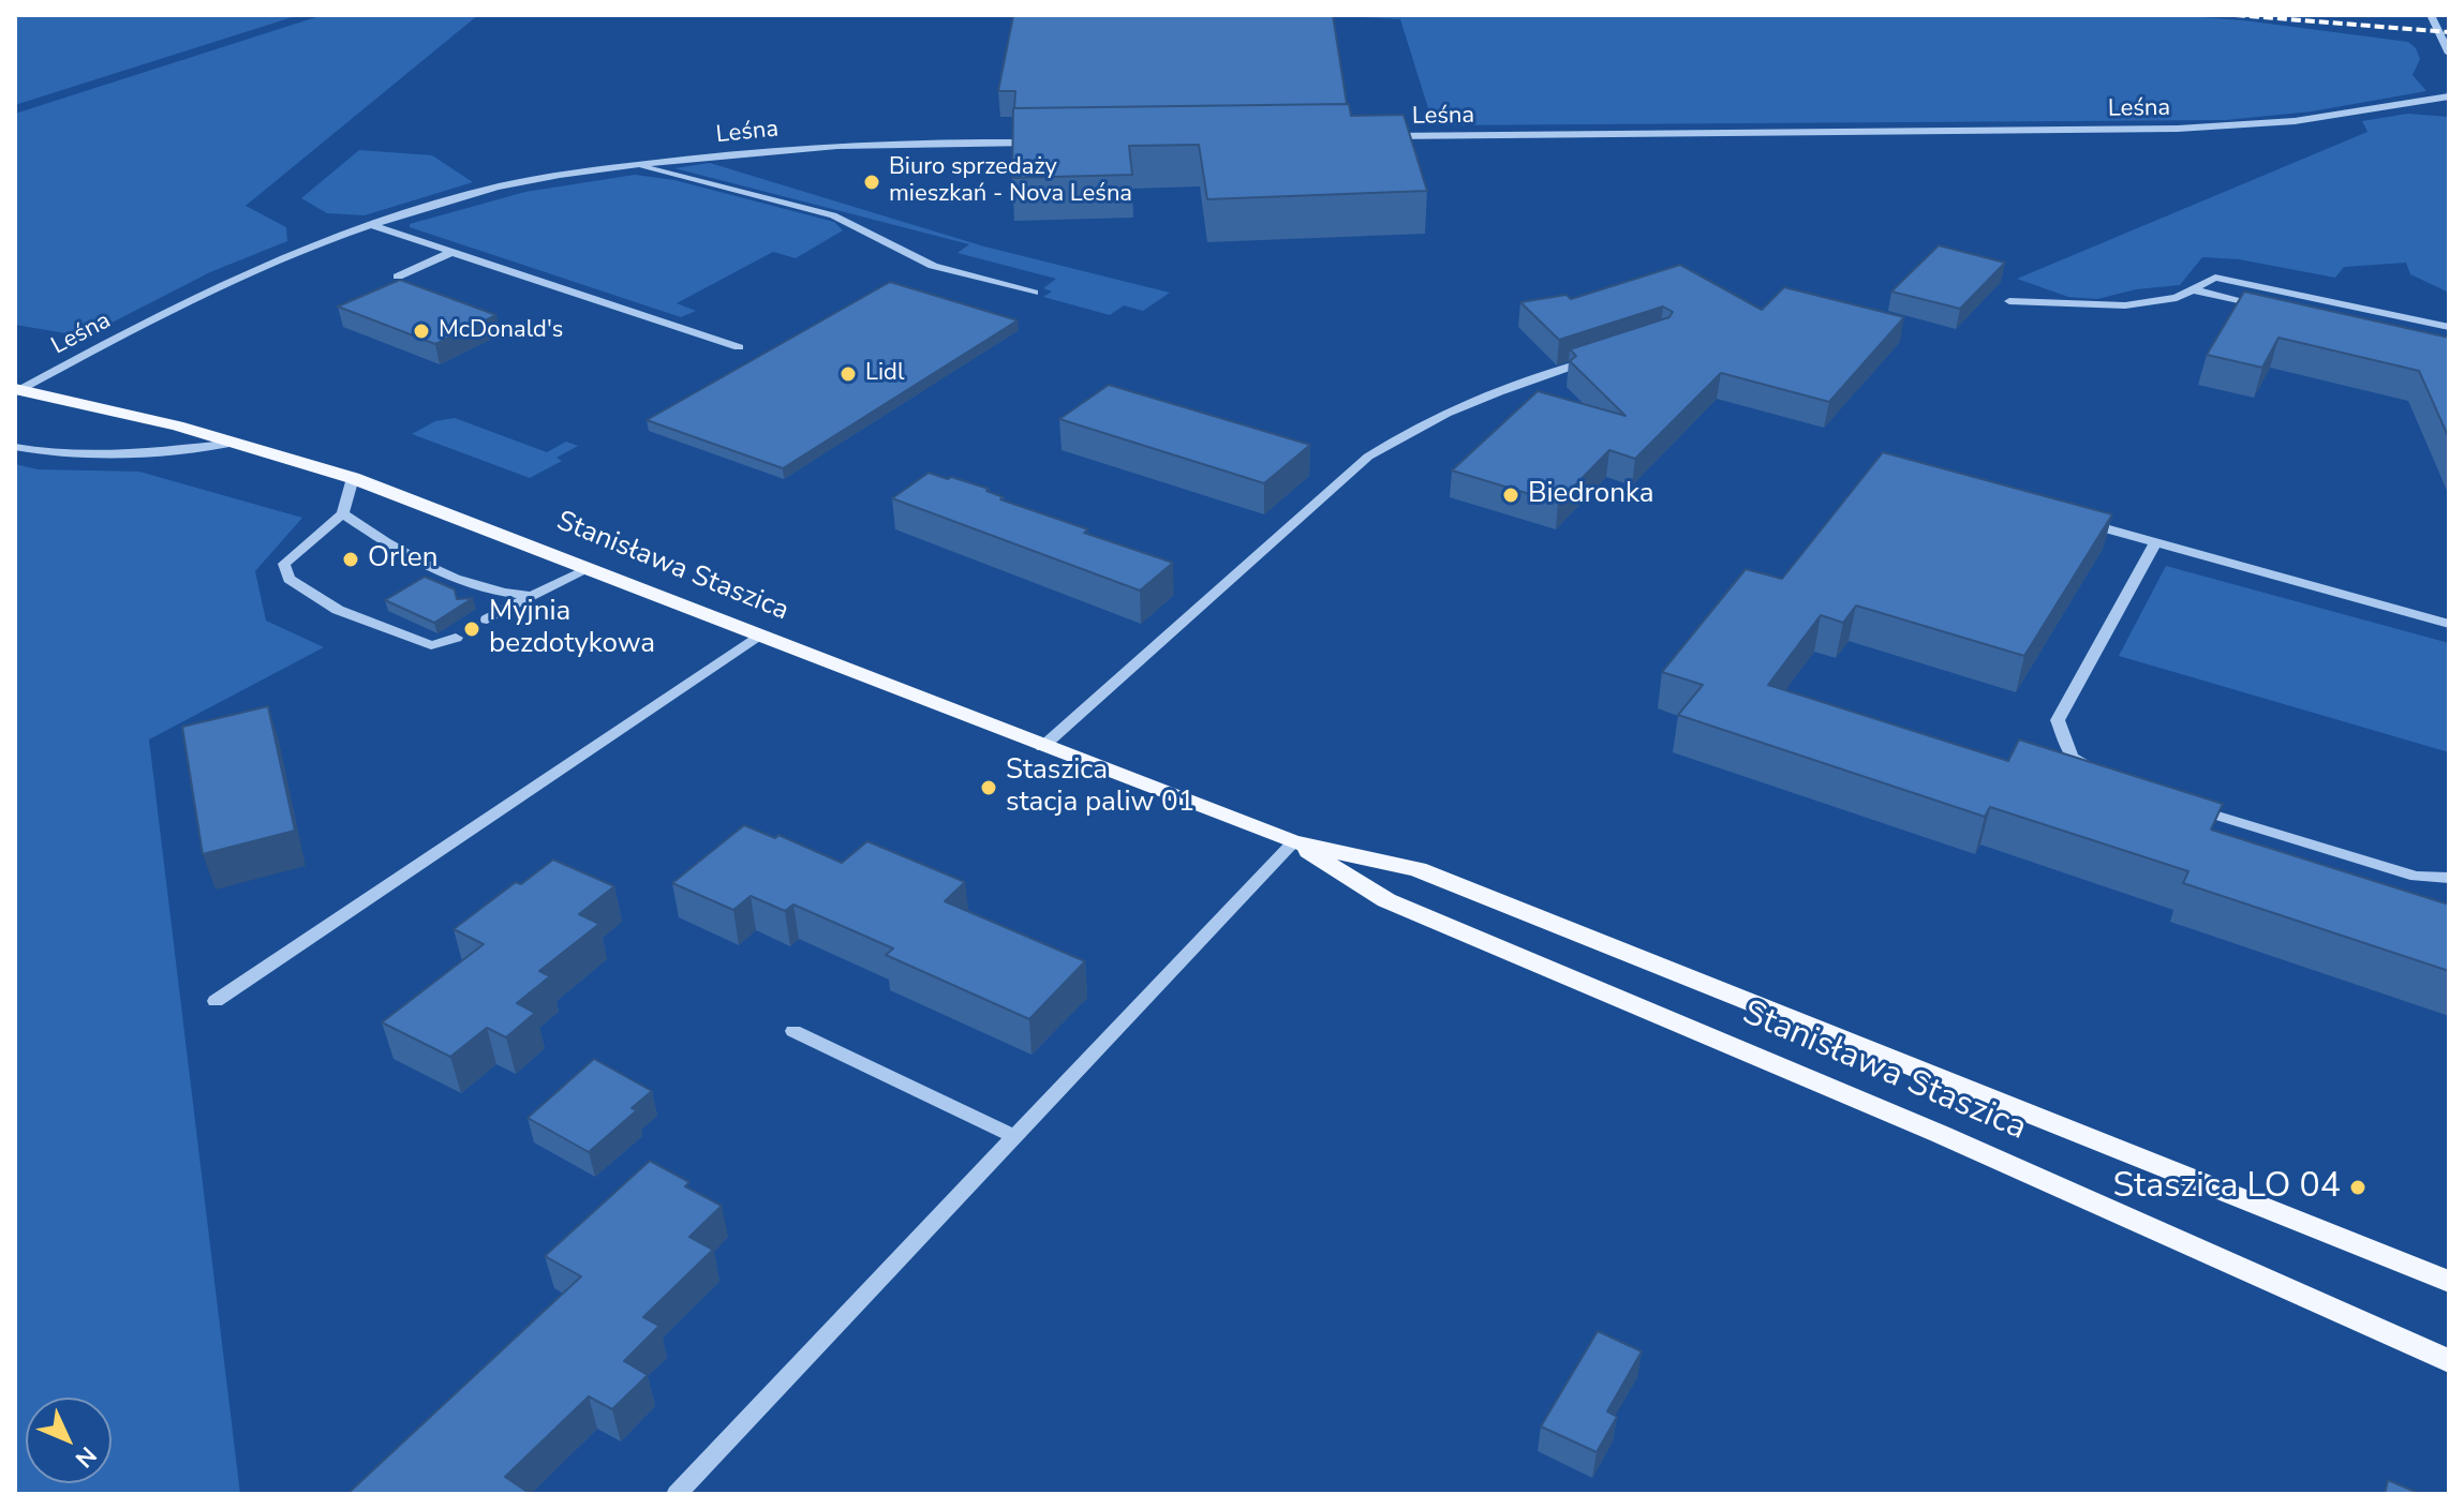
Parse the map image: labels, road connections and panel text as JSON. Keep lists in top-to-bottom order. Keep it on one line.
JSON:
{"streets":{"main road":["Stanisława Staszica"],"street":["Leśna"]},"crossings":[["Leśna","Stanisława Staszica"]],"places":["Biuro sprzedaży mieszkań - Nova Leśna","McDonald's","Lidl","Biedronka","Orlen","Myjnia bezdotykowa","Staszica stacja paliw 01","Staszica LO 04"],"north":"bottom right"}
